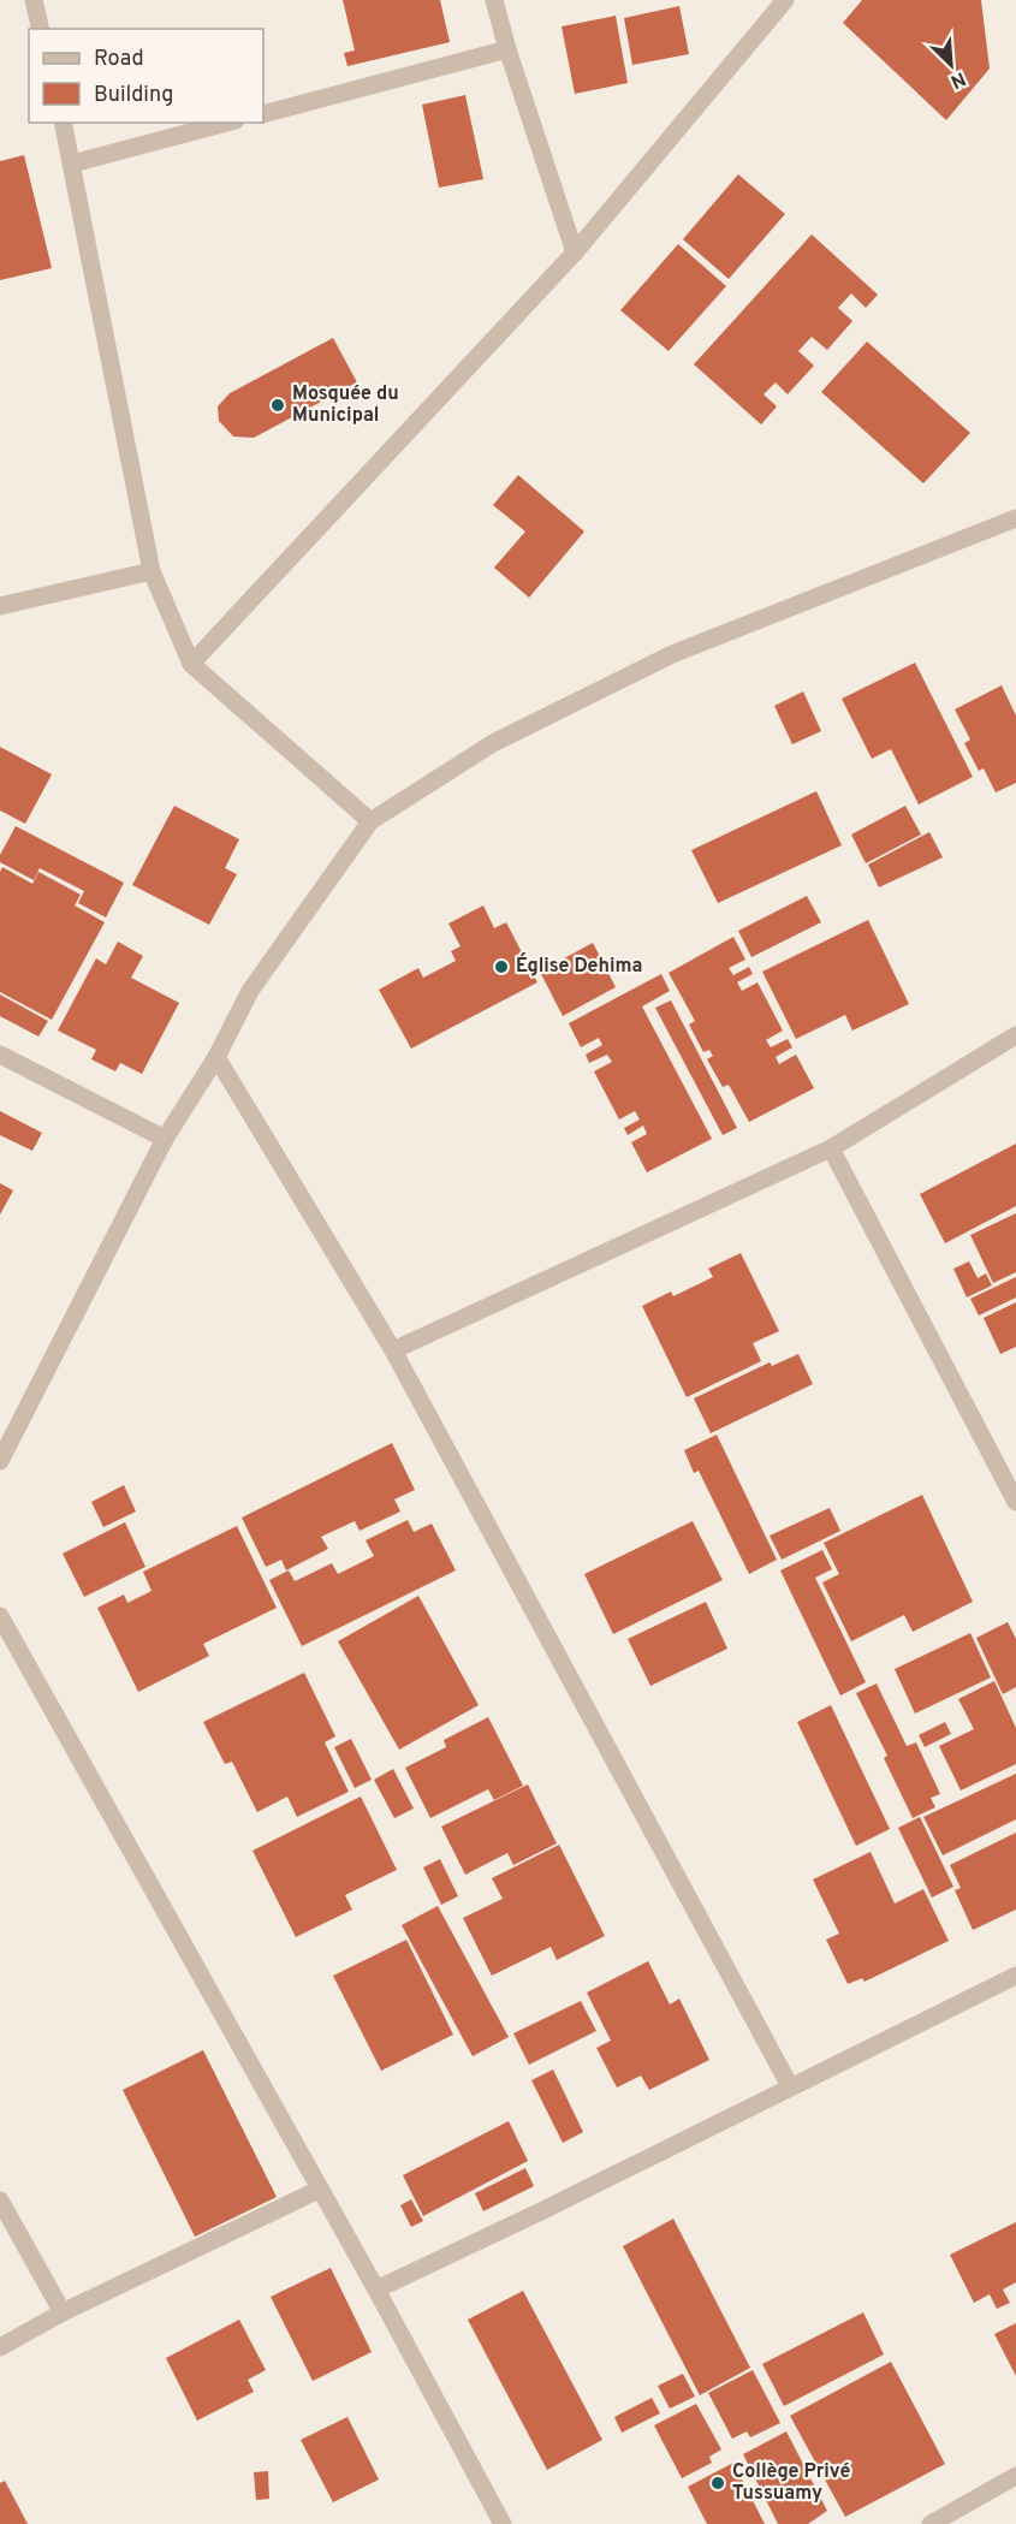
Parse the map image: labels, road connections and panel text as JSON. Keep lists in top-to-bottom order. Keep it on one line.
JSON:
{"places":["Mosquée du Municipal","Église Dehima","Collège Privé Tussuamy"],"legend":["Road","Building"],"north":"bottom right"}
